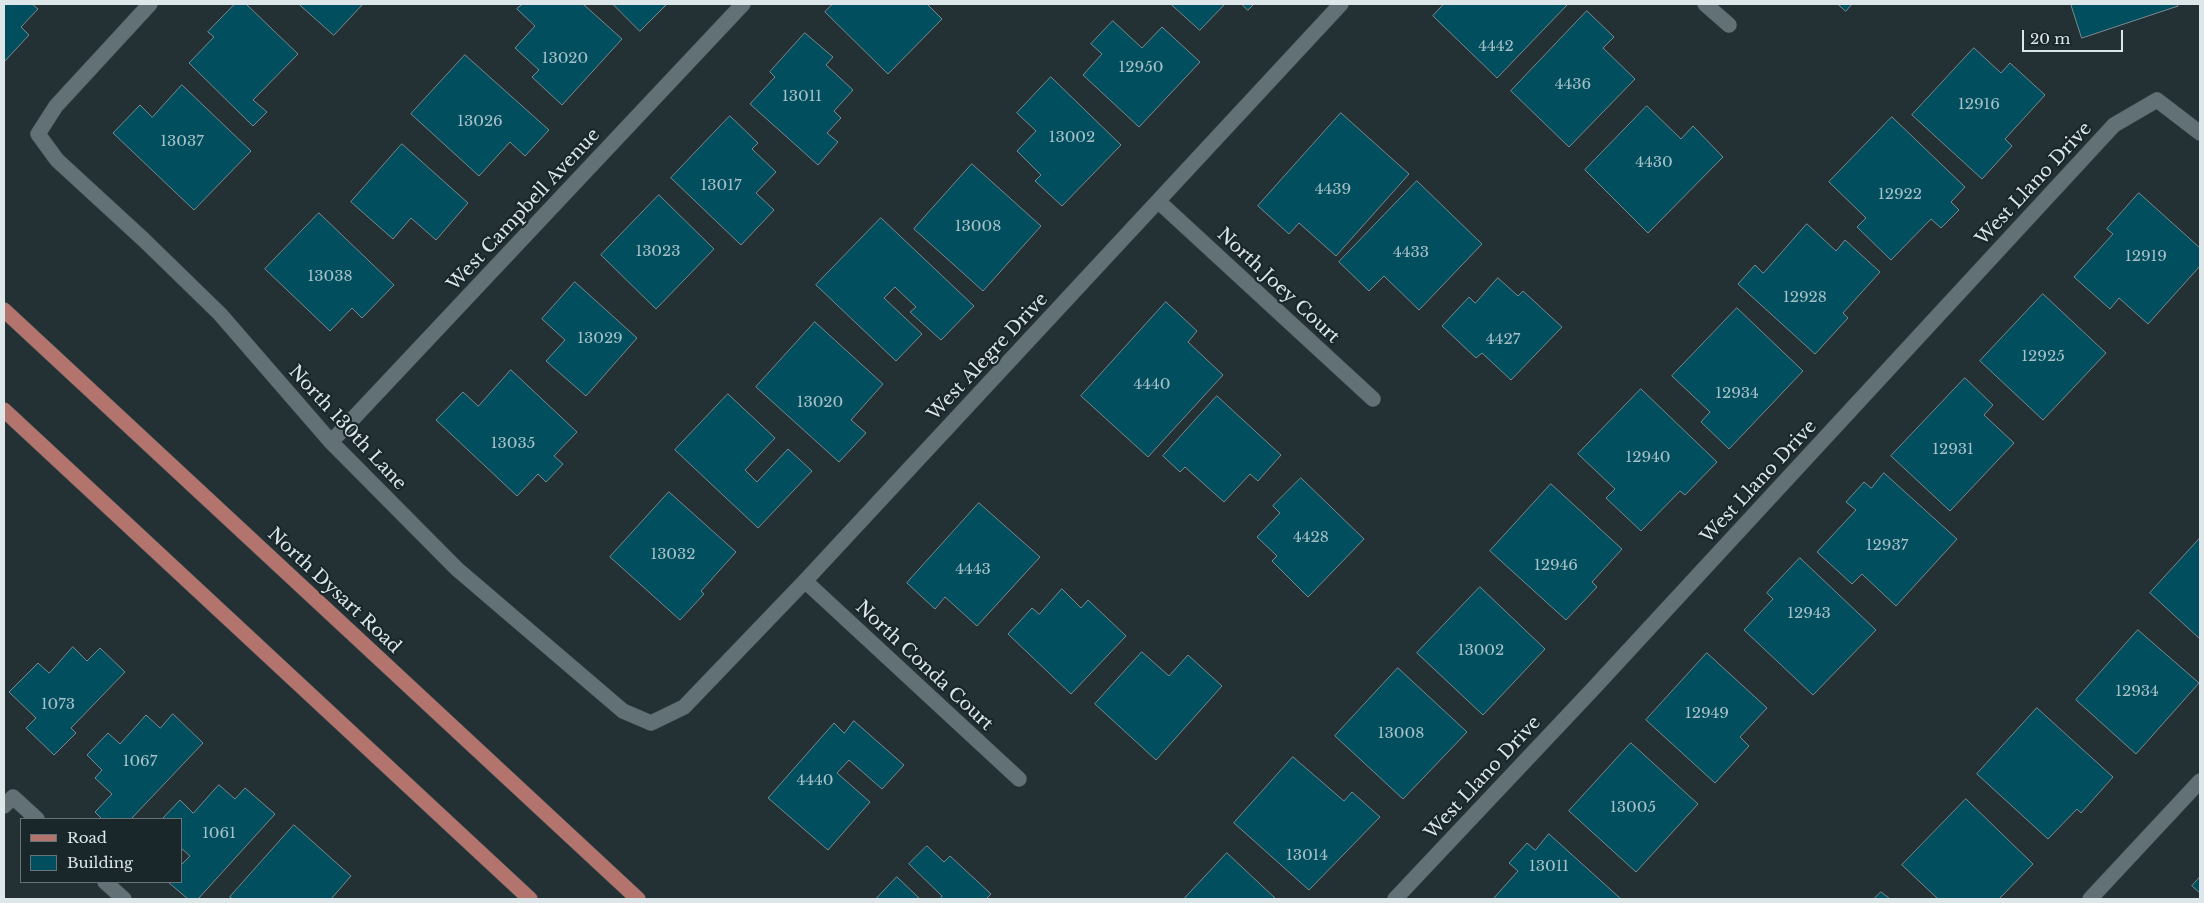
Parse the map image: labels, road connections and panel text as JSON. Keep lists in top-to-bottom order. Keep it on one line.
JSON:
{"streets":{"main road":["North Dysart Road"],"street":["West Llano Drive","West Campbell Avenue","North Joey Court","West Alegre Drive","North 130th Lane","North Conda Court"]},"crossings":[["West Campbell Avenue","North 130th Lane"],["North Joey Court","West Alegre Drive"],["West Alegre Drive","North 130th Lane"],["West Alegre Drive","North Conda Court"]],"house_numbers":["4442","13020","12950","4436","13011","12916","13026","13002","13037","4430","13017","4439","12922","13008","13023","4433","12919","13038","12928","13029","4427","12925","4440","12934","13020","13035","12931","12940","4428","12937","13032","12946","4443","12943","13002","12934","1073","12949","13008","1067","4440","13005","1061","13014","13011"],"legend":["Road","Building"],"scale_bar":"20 m"}
